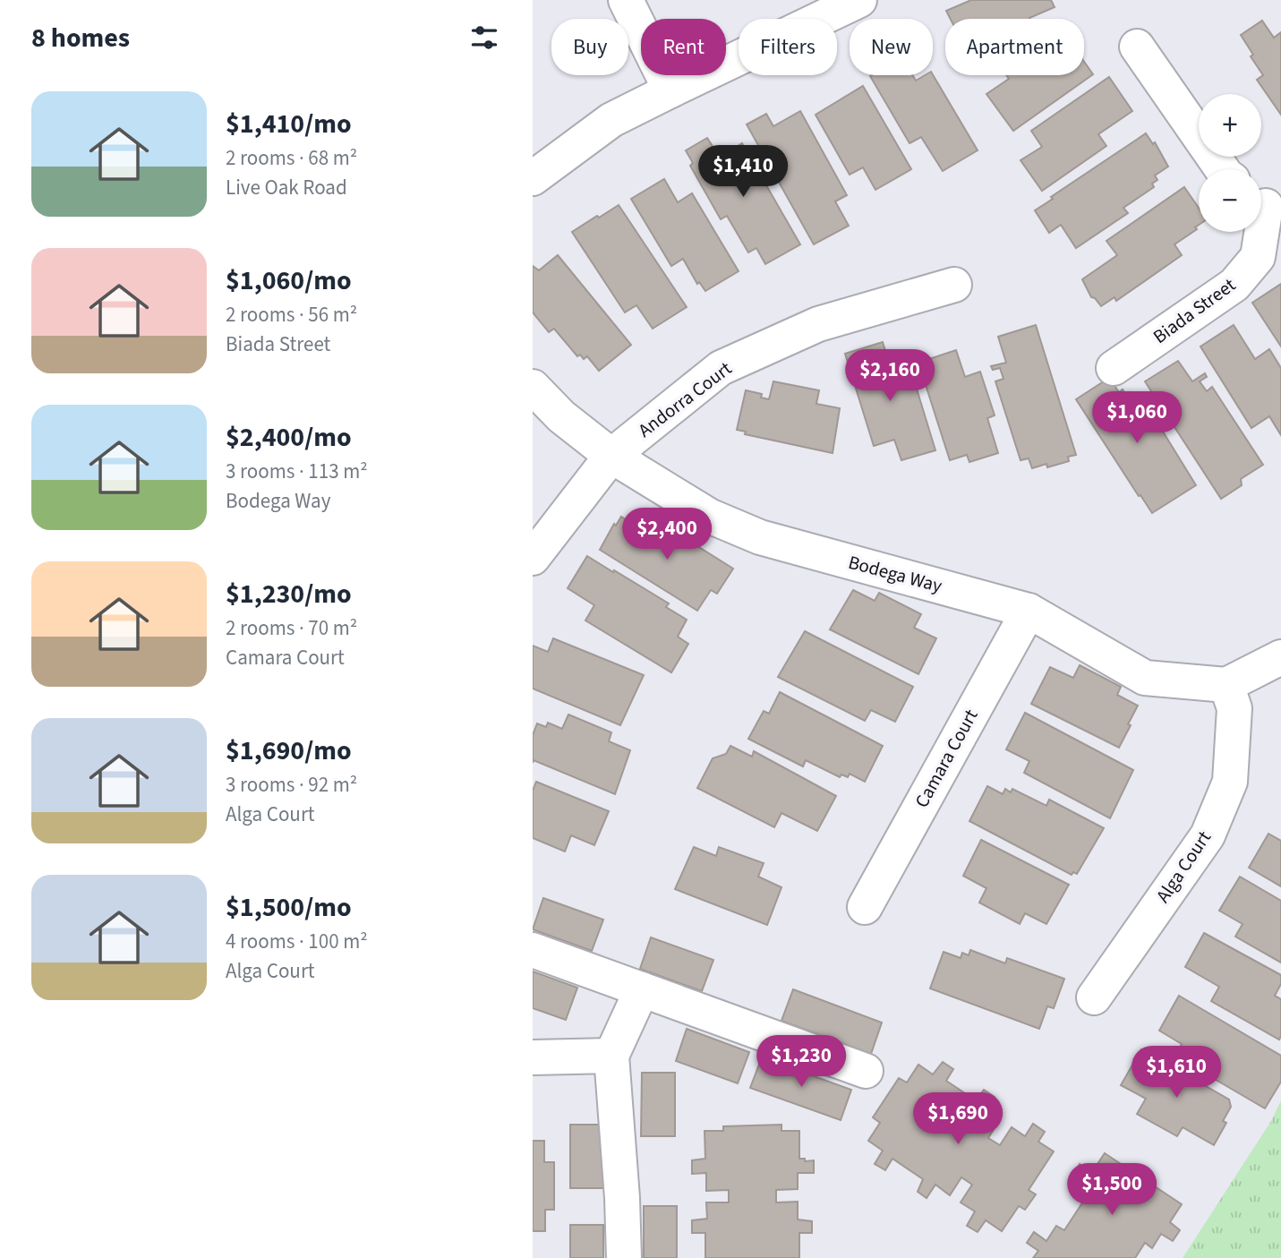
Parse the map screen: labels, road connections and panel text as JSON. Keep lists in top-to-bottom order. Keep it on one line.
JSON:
{"streets":{"street":["Biada Street","Andorra Court","Bodega Way","Camara Court","Alga Court"]},"crossings":[["Andorra Court","Bodega Way"],["Bodega Way","Camara Court"],["Bodega Way","Alga Court"]],"page":{"heading":"8 homes","chip":["Buy","Rent","Filters","New","Apartment"],"list":[{"name":"$1,410/mo","note":"2 rooms · 68 m² · Live Oak Road"},{"name":"$1,060/mo","note":"2 rooms · 56 m² · Biada Street"},{"name":"$2,400/mo","note":"3 rooms · 113 m² · Bodega Way"},{"name":"$1,230/mo","note":"2 rooms · 70 m² · Camara Court"},{"name":"$1,690/mo","note":"3 rooms · 92 m² · Alga Court"},{"name":"$1,500/mo","note":"4 rooms · 100 m² · Alga Court"}],"map_buttons":["+","−"],"price":["$1,410","$2,160","$1,060","$2,400","$1,230","$1,610","$1,690","$1,500"]}}
